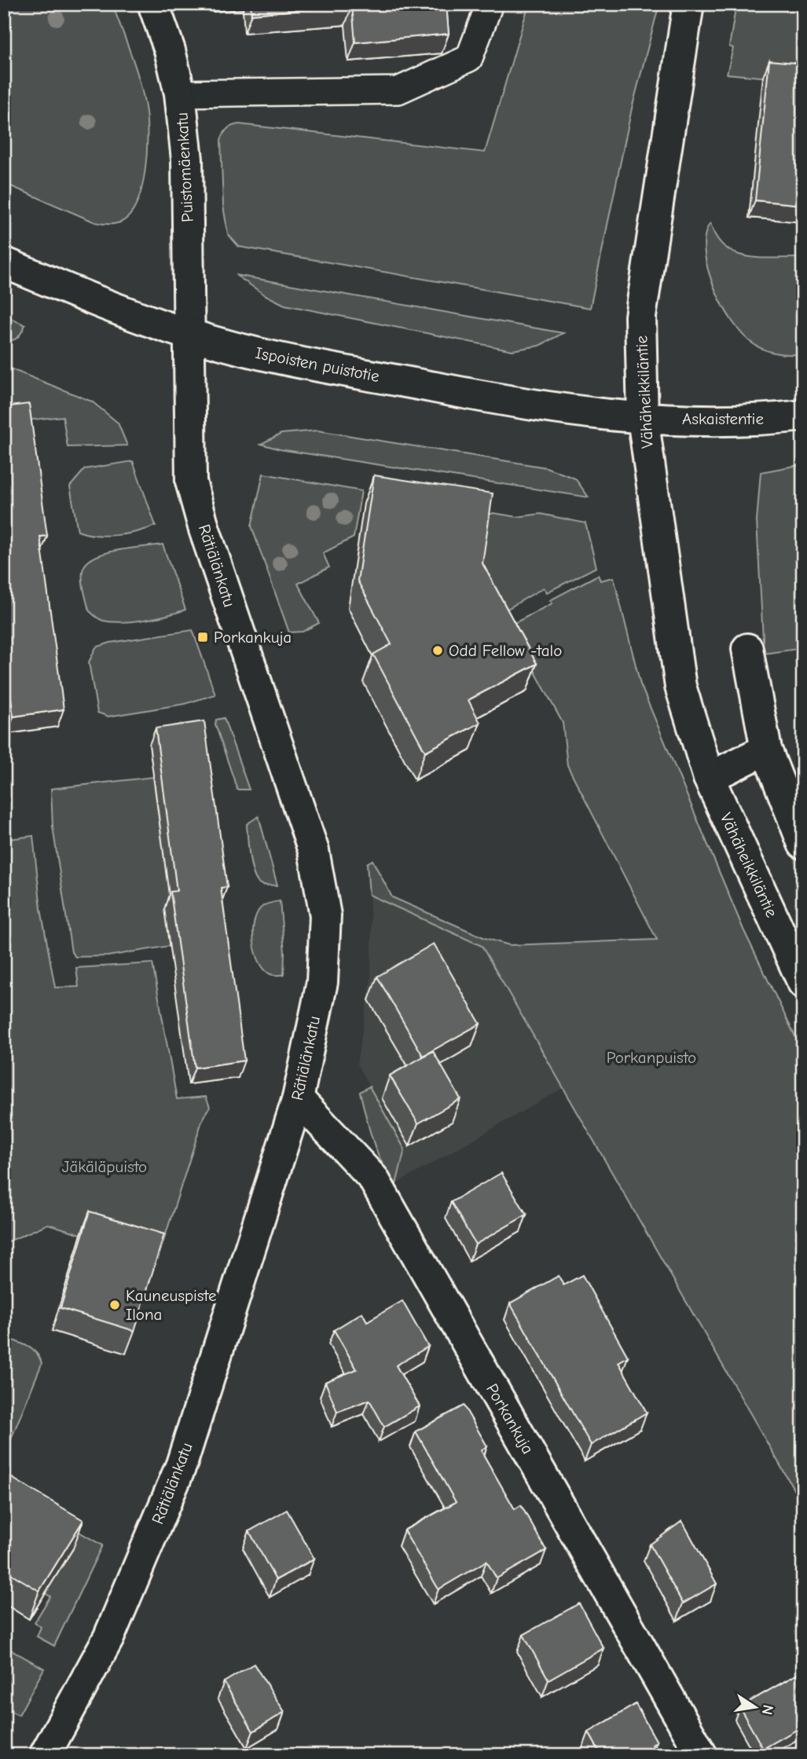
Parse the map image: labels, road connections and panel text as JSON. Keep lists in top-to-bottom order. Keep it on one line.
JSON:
{"streets":{"street":["Puistomäenkatu","Ispoisten puistotie","Vähäheikkiläntie","Askaistentie","Rätiälänkatu","Porkankuja"]},"crossings":[["Puistomäenkatu","Ispoisten puistotie"],["Puistomäenkatu","Rätiälänkatu"],["Ispoisten puistotie","Vähäheikkiläntie"],["Ispoisten puistotie","Askaistentie"],["Ispoisten puistotie","Rätiälänkatu"],["Vähäheikkiläntie","Askaistentie"],["Rätiälänkatu","Porkankuja"]],"parks":["Porkanpuisto","Jäkäläpuisto"],"places":{"transit":["Porkankuja"],"other":["Odd Fellow -talo","Kauneuspiste Ilona"]},"north":"right"}
